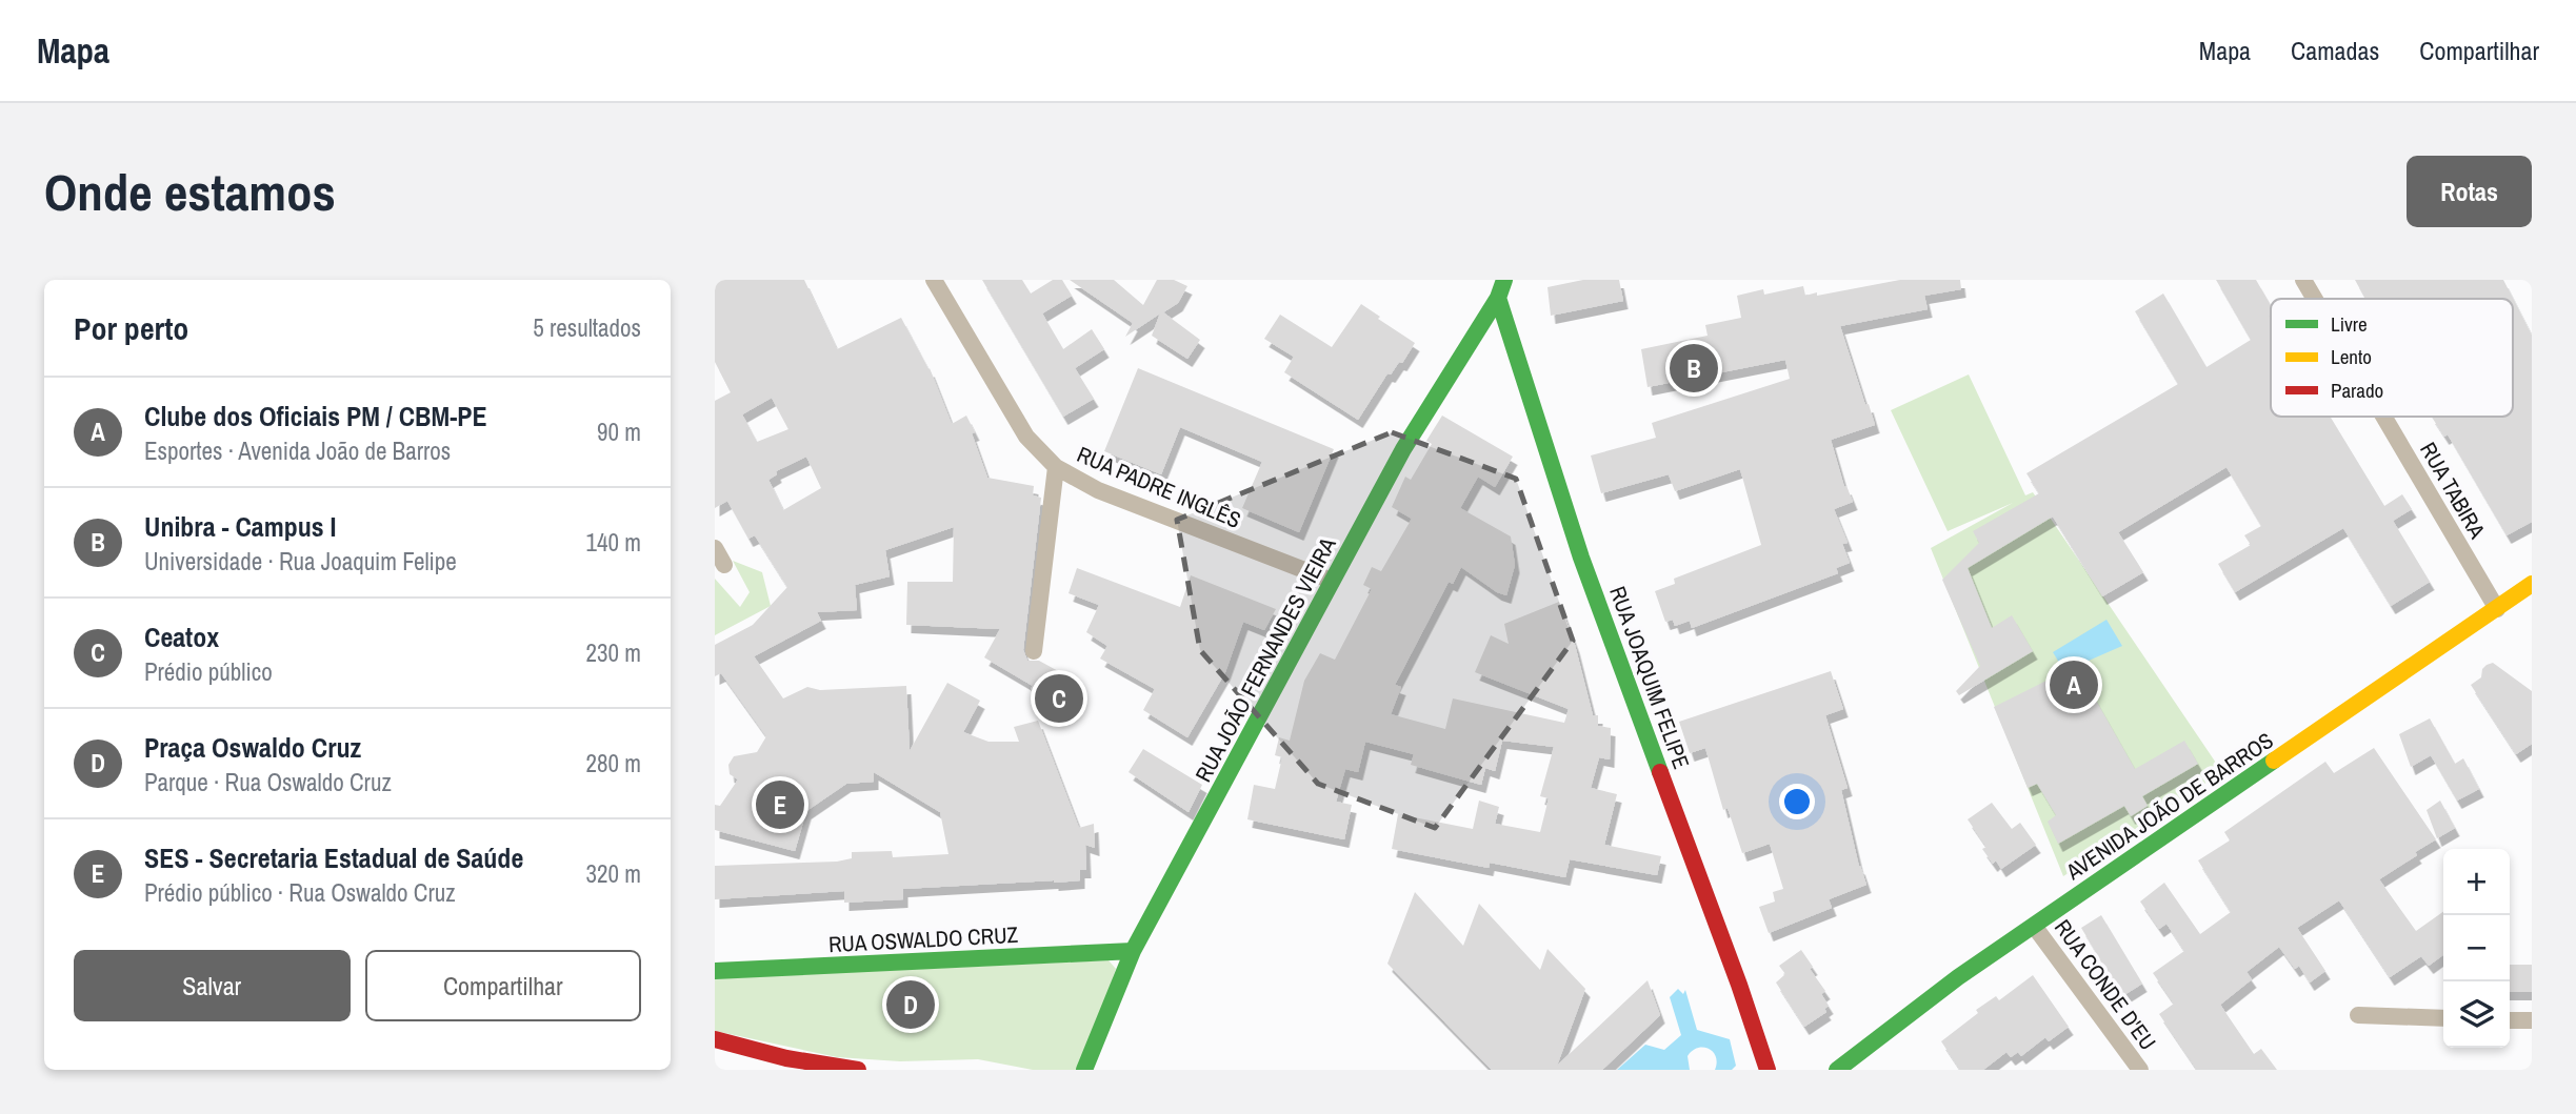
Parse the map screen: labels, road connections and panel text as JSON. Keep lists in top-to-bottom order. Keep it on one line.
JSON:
{"streets":{"main road":["RUA JOÃO FERNANDES VIEIRA","RUA JOAQUIM FELIPE","AVENIDA JOÃO DE BARROS","RUA OSWALDO CRUZ"],"street":["RUA PADRE INGLÊS","RUA TABIRA","RUA CONDE D'EU"]},"crossings":[["RUA PADRE INGLÊS","RUA JOÃO FERNANDES VIEIRA"],["RUA TABIRA","AVENIDA JOÃO DE BARROS"],["RUA JOÃO FERNANDES VIEIRA","RUA JOAQUIM FELIPE"],["RUA JOÃO FERNANDES VIEIRA","RUA OSWALDO CRUZ"],["AVENIDA JOÃO DE BARROS","RUA CONDE D'EU"]],"legend":["Livre","Lento","Parado"],"page":{"header":"Mapa","nav":["Mapa","Camadas","Compartilhar"],"buttons":["Rotas",["Salvar","Compartilhar"]],"title":"Onde estamos","heading":["Por perto","5 resultados"],"pins":["B","A","C","E","D"],"list":[{"mark":"A","name":"Clube dos Oficiais PM / CBM-PE","note":"Esportes · Avenida João de Barros","value":"90 m"},{"mark":"B","name":"Unibra - Campus I","note":"Universidade · Rua Joaquim Felipe","value":"140 m"},{"mark":"C","name":"Ceatox","note":"Prédio público","value":"230 m"},{"mark":"D","name":"Praça Oswaldo Cruz","note":"Parque · Rua Oswaldo Cruz","value":"280 m"},{"mark":"E","name":"SES - Secretaria Estadual de Saúde","note":"Prédio público · Rua Oswaldo Cruz","value":"320 m"}],"map_buttons":["+","−"]}}
